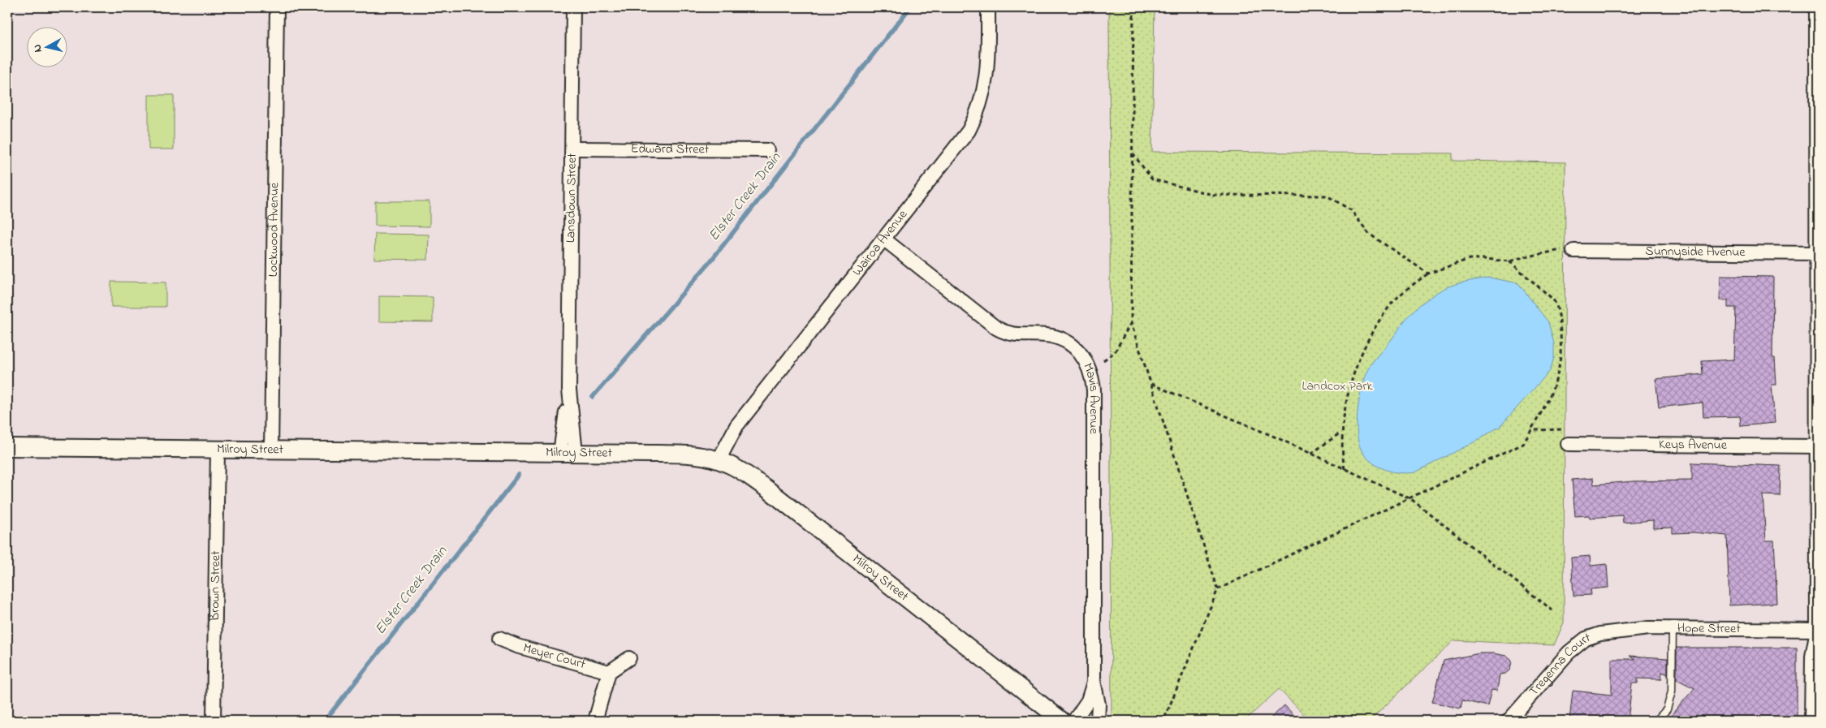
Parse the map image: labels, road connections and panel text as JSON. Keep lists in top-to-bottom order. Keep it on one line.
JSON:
{"streets":{"street":["Edward Street","Lansdown Street","Lockwood Avenue","Wairoa Avenue","Sunnyside Avenue","Mavis Avenue","Keys Avenue","Milroy Street","Brown Street","Hope Street","Meyer Court","Tregenna Court"]},"crossings":[["Edward Street","Lansdown Street"],["Lansdown Street","Milroy Street"],["Lockwood Avenue","Milroy Street"],["Wairoa Avenue","Mavis Avenue"],["Wairoa Avenue","Milroy Street"],["Milroy Street","Brown Street"],["Hope Street","Tregenna Court"]],"water":["Elster Creek Drain"],"parks":["Landcox Park"],"north":"left"}
